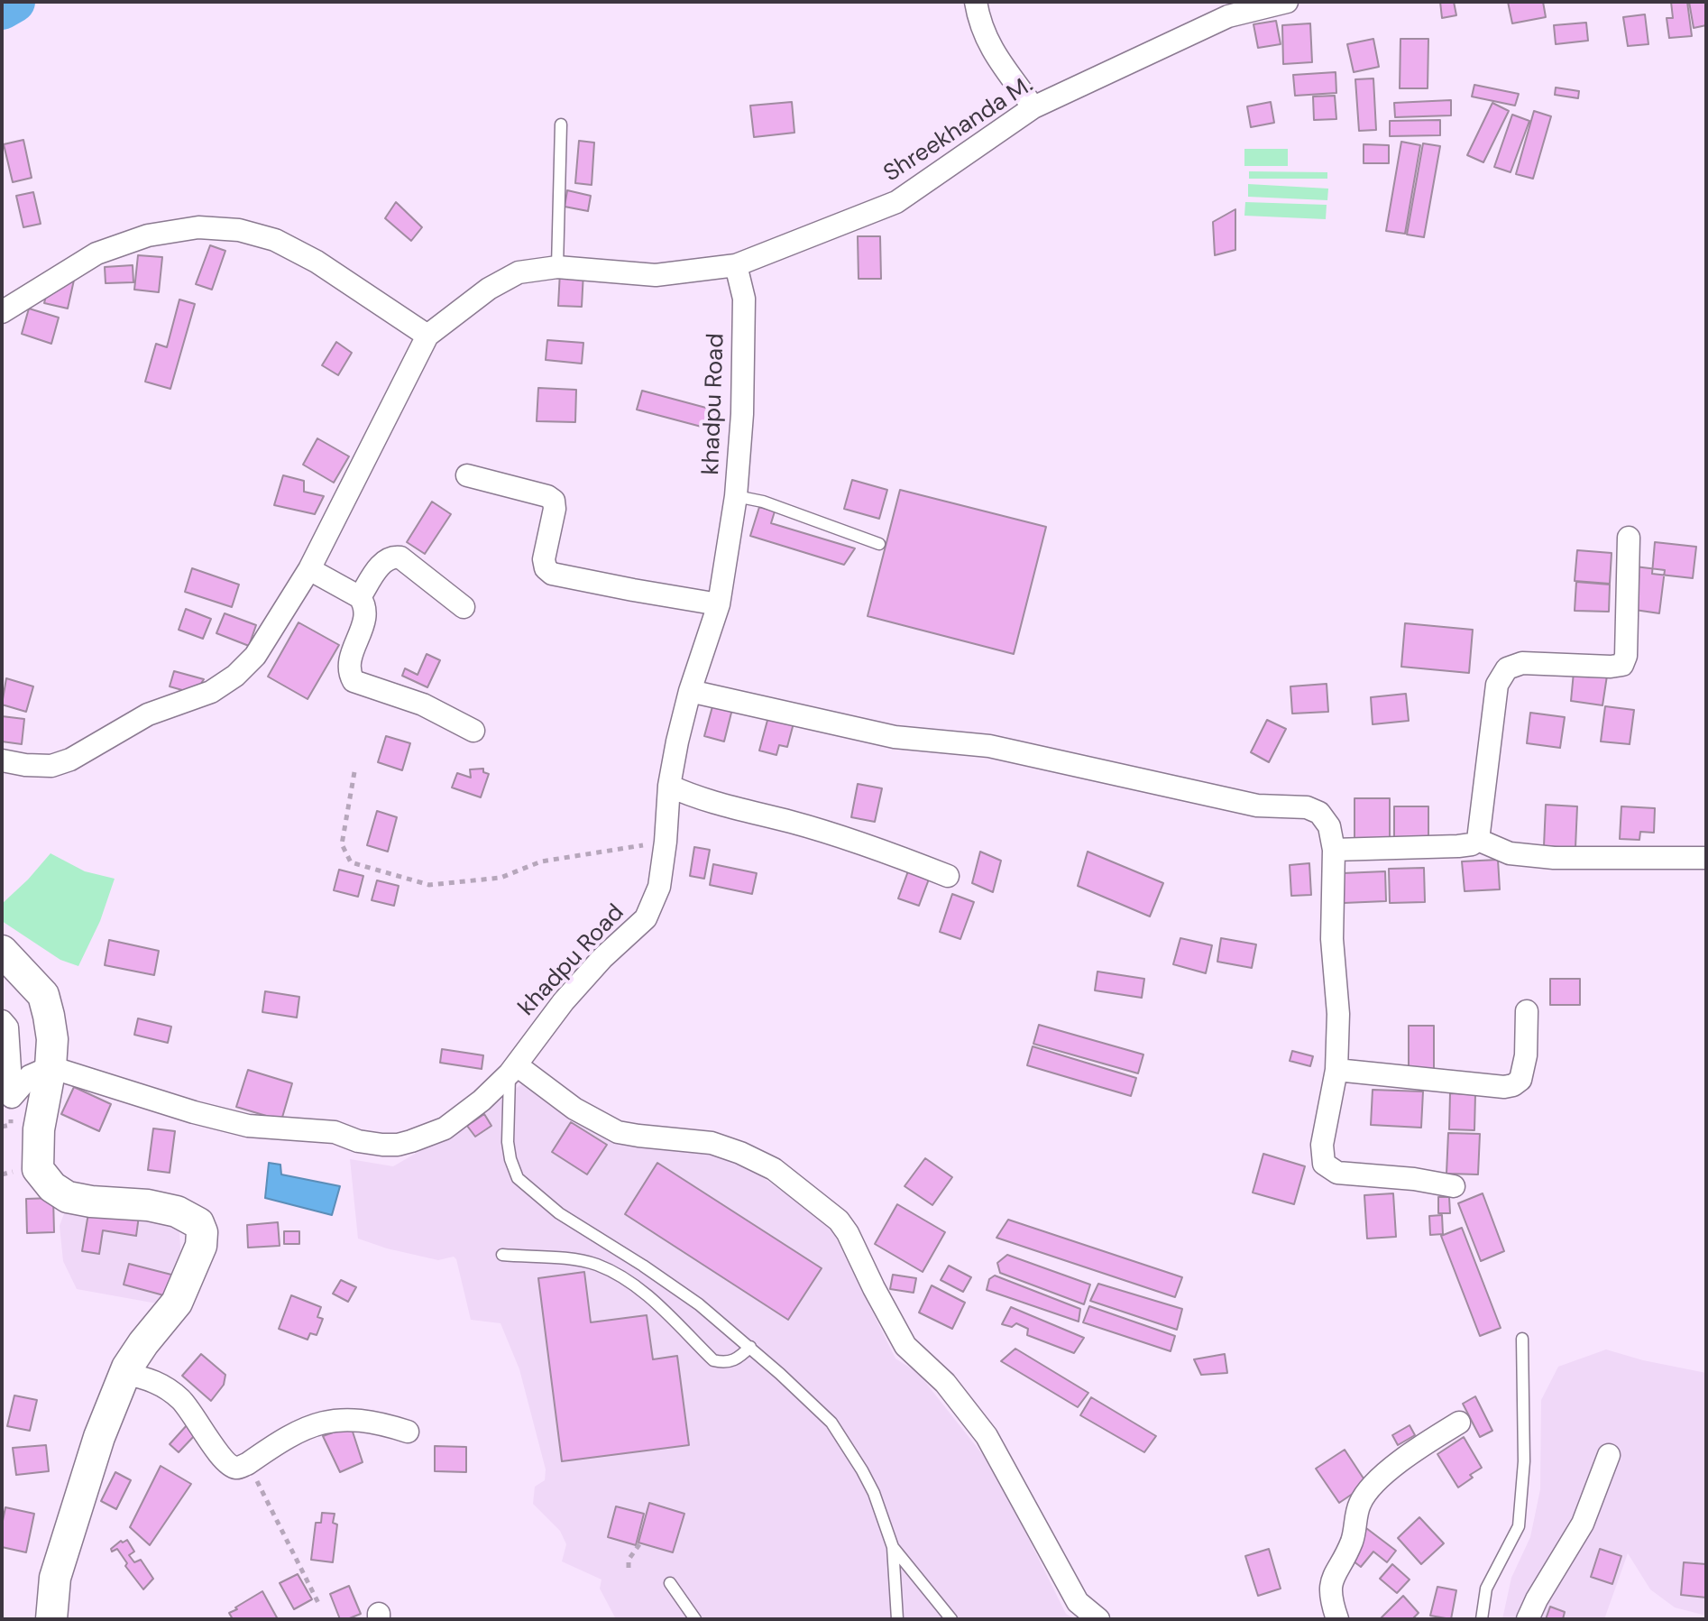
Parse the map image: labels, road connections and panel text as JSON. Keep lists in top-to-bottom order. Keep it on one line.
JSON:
{"streets":{"street":["Shreekhanda M.","khadpu Road"]},"crossings":[["Shreekhanda M.","khadpu Road"]]}
